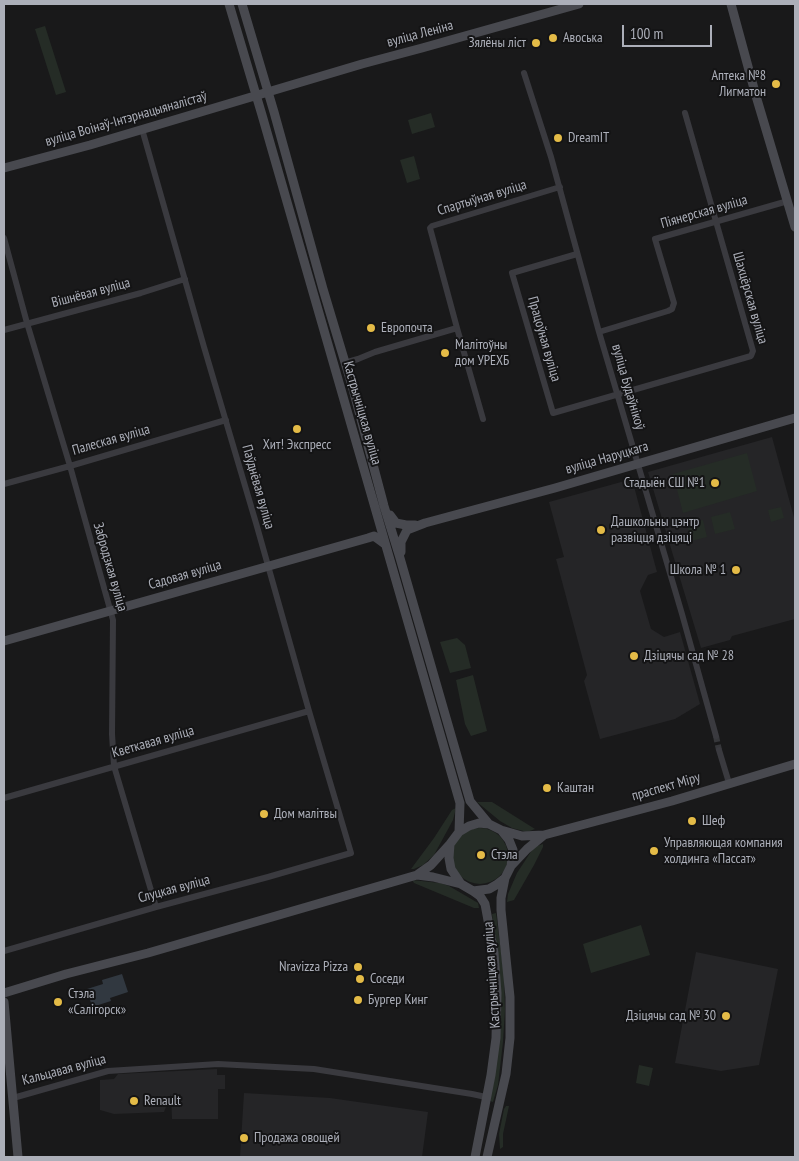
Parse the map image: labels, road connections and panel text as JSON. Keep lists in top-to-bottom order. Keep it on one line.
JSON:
{"streets":{"main road":["вуліца Леніна","вуліца Воінаў-Інтэрнацыяналістаў","Кастрычніцкая вуліца","вуліца Наруцкага","Садовая вуліца","праспект Міру","Кальцавая вуліца"],"street":["Спартыўная вуліца","Піянерская вуліца","Вішнёвая вуліца","Шахцёрская вуліца","Працоўная вуліца","вуліца Будаўнікоў","Палеская вуліца","Паўднёвая вуліца","Забродзкая вуліца","Кветкавая вуліца","Слуцкая вуліца"]},"crossings":[["вуліца Леніна","вуліца Воінаў-Інтэрнацыяналістаў"],["вуліца Леніна","Кастрычніцкая вуліца"],["вуліца Воінаў-Інтэрнацыяналістаў","Кастрычніцкая вуліца"],["вуліца Воінаў-Інтэрнацыяналістаў","Паўднёвая вуліца"],["Спартыўная вуліца","вуліца Будаўнікоў"],["Піянерская вуліца","Шахцёрская вуліца"],["Піянерская вуліца","вуліца Будаўнікоў"],["Вішнёвая вуліца","Паўднёвая вуліца"],["Вішнёвая вуліца","Забродзкая вуліца"],["Шахцёрская вуліца","Працоўная вуліца"],["Шахцёрская вуліца","вуліца Будаўнікоў"],["Працоўная вуліца","вуліца Будаўнікоў"],["вуліца Будаўнікоў","вуліца Наруцкага"],["Кастрычніцкая вуліца","Кальцавая вуліца"],["Палеская вуліца","Паўднёвая вуліца"],["Палеская вуліца","Забродзкая вуліца"],["Паўднёвая вуліца","Садовая вуліца"],["Паўднёвая вуліца","Кветкавая вуліца"],["Паўднёвая вуліца","Слуцкая вуліца"],["Забродзкая вуліца","Садовая вуліца"],["Забродзкая вуліца","Кветкавая вуліца"],["Забродзкая вуліца","Слуцкая вуліца"]],"places":["Авоська","Зялёны ліст","Аптека №8 Лигматон","DreamIT","Европочта","Малітоўны дом УРЕХБ","Хит! Экспресс","Стадыён СШ №1","Дашкольны цэнтр развіцця дзіцяці","Школа № 1","Дзіцячы сад № 28","Каштан","Дом малітвы","Шеф","Управляющая компания холдинга «Пассат»","Стэла","Nravizza Pizza","Соседи","Бургер Кинг","Стэла «Салігорск»","Дзіцячы сад № 30","Renault","Продажа овощей"],"scale_bar":"100 m"}
